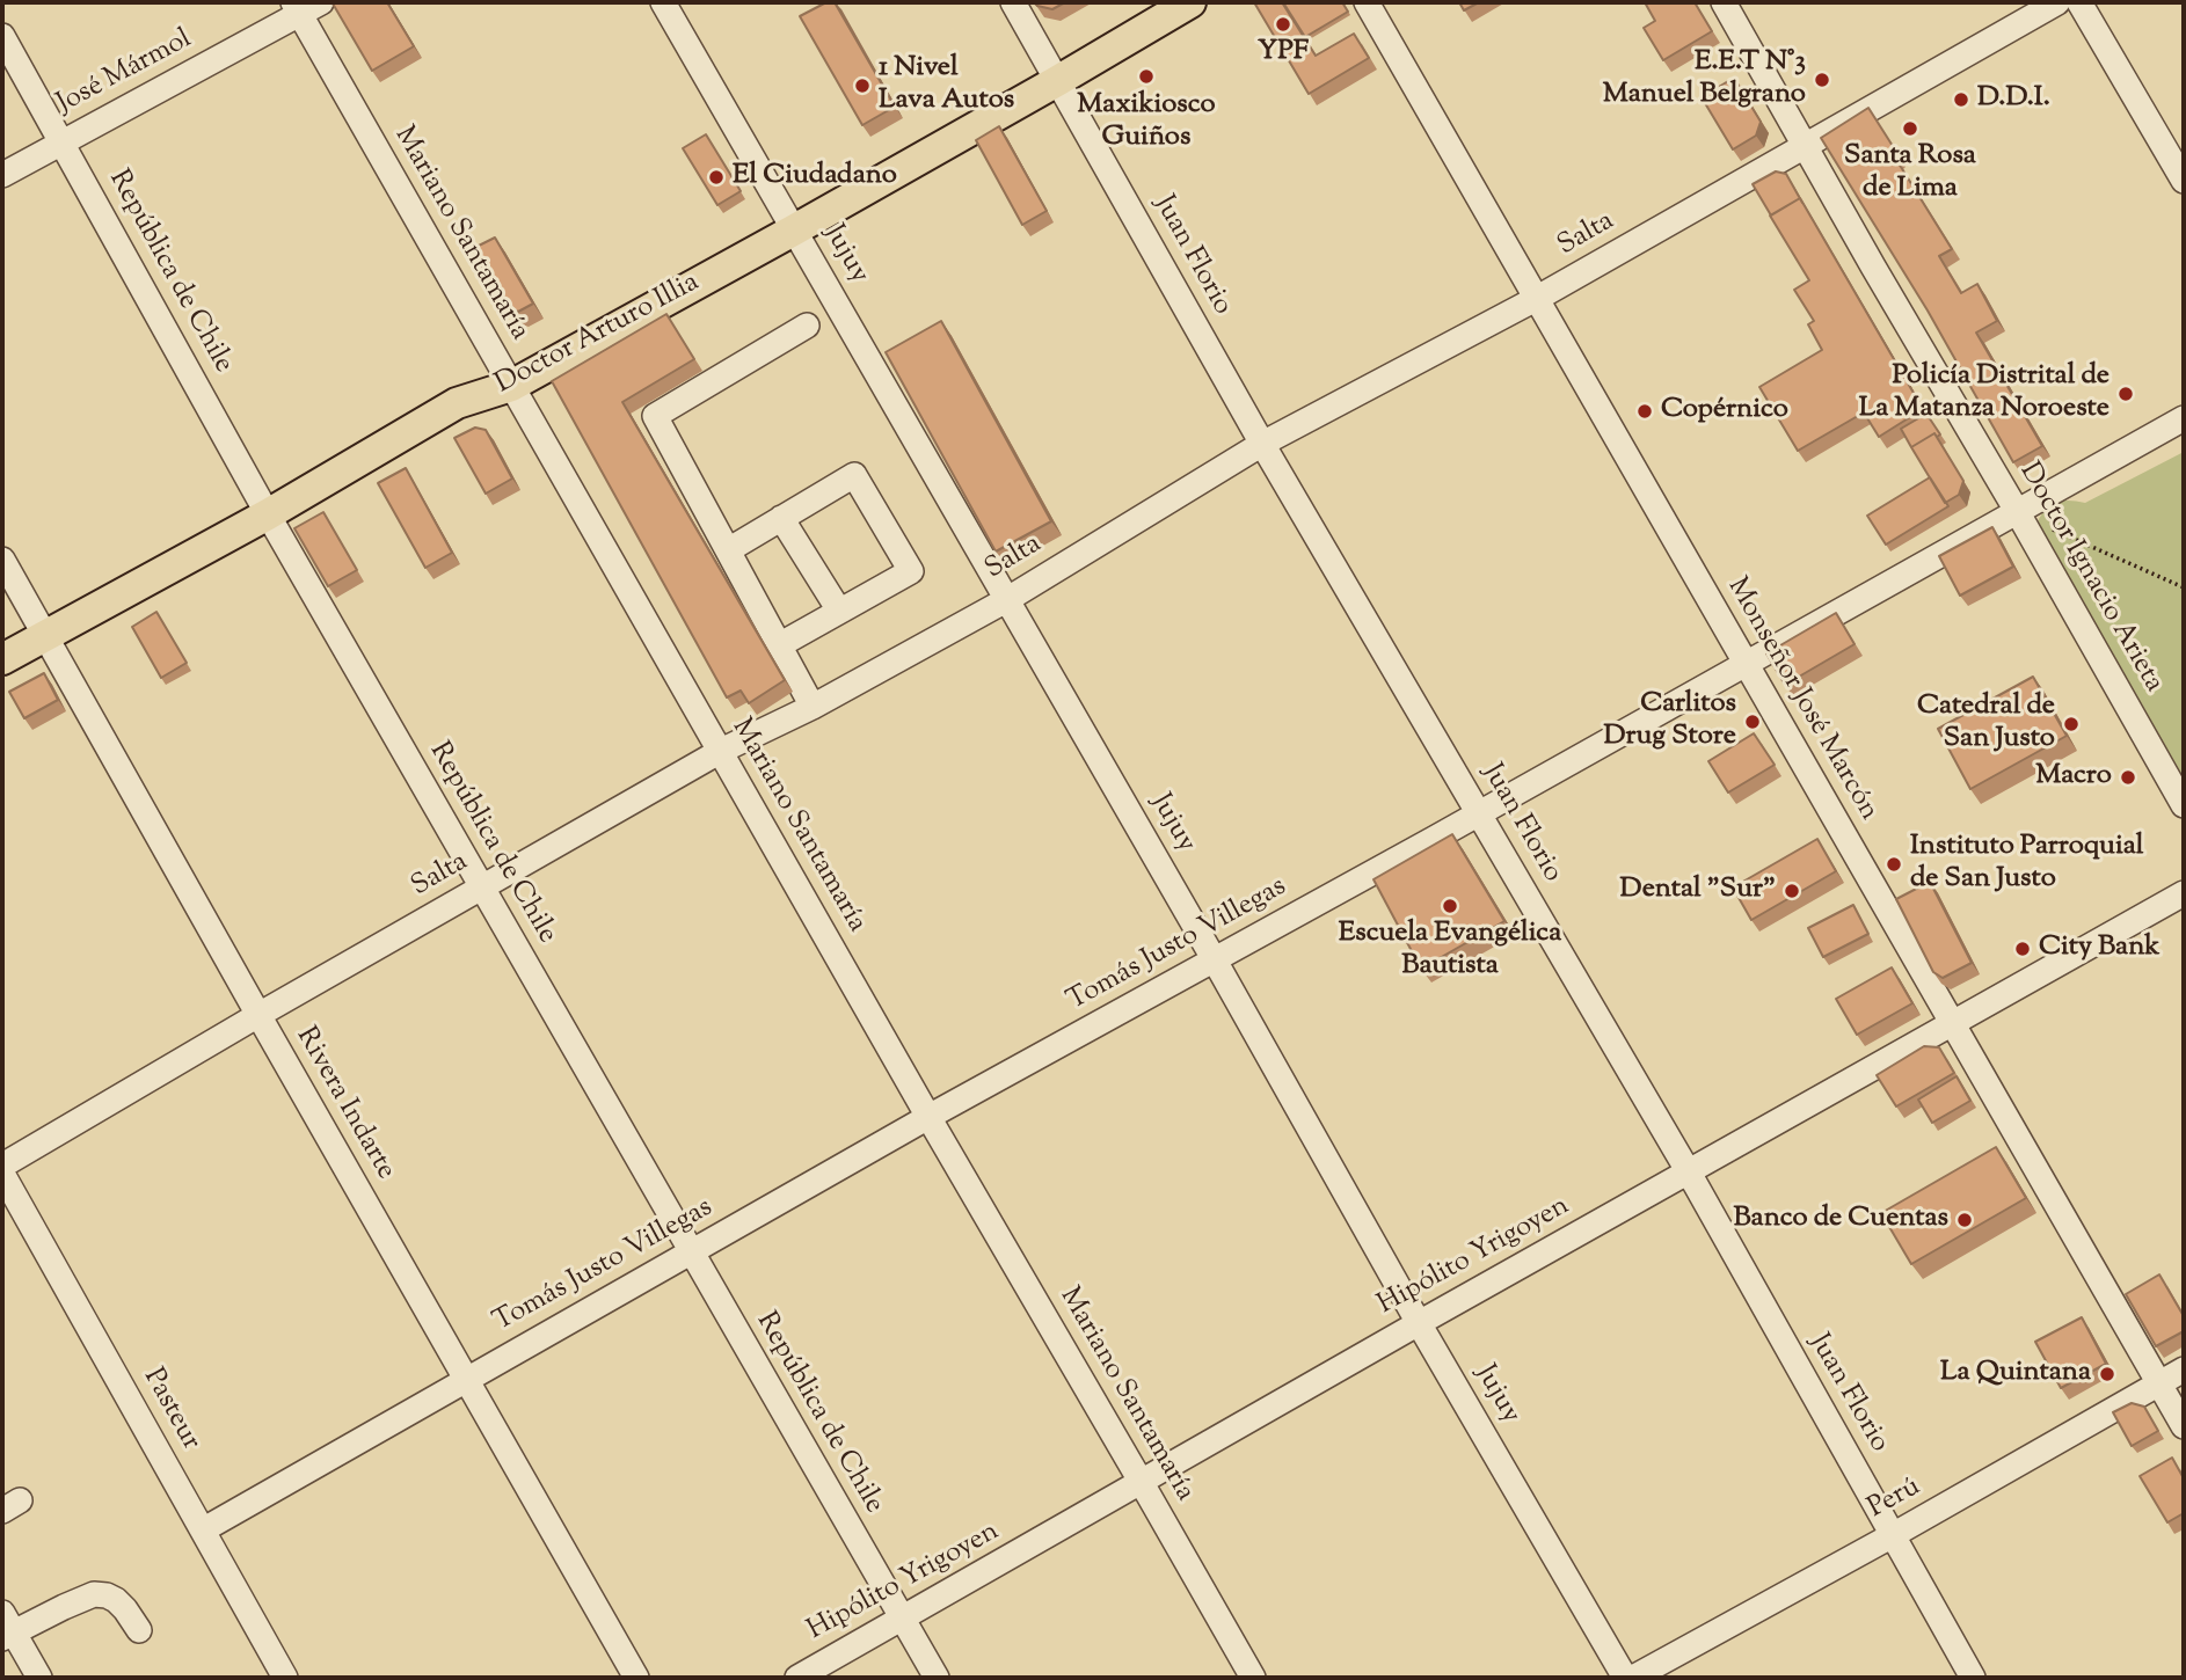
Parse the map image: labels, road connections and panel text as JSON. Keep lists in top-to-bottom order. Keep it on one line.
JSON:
{"streets":{"main road":["Doctor Arturo Illia"],"street":["José Mármol","Mariano Santamaría","Salta","Jujuy","Juan Florio","República de Chile","Doctor Ignacio Arieta","Monseñor José Marcón","Tomás Justo Villegas","Rivera Indarte","Hipólito Yrigoyen","Pasteur","Perú"]},"crossings":[["José Mármol","Mariano Santamaría"],["José Mármol","República de Chile"],["Mariano Santamaría","Salta"],["Mariano Santamaría","Doctor Arturo Illia"],["Mariano Santamaría","Tomás Justo Villegas"],["Mariano Santamaría","Hipólito Yrigoyen"],["Salta","Jujuy"],["Salta","Juan Florio"],["Salta","República de Chile"],["Salta","Doctor Ignacio Arieta"],["Salta","Monseñor José Marcón"],["Salta","Rivera Indarte"],["Jujuy","Doctor Arturo Illia"],["Jujuy","Tomás Justo Villegas"],["Jujuy","Hipólito Yrigoyen"],["Juan Florio","Doctor Arturo Illia"],["Juan Florio","Tomás Justo Villegas"],["Juan Florio","Hipólito Yrigoyen"],["Juan Florio","Perú"],["República de Chile","Doctor Arturo Illia"],["República de Chile","Tomás Justo Villegas"],["República de Chile","Hipólito Yrigoyen"],["Doctor Arturo Illia","Rivera Indarte"],["Doctor Ignacio Arieta","Tomás Justo Villegas"],["Monseñor José Marcón","Tomás Justo Villegas"],["Monseñor José Marcón","Hipólito Yrigoyen"],["Monseñor José Marcón","Perú"],["Tomás Justo Villegas","Rivera Indarte"],["Tomás Justo Villegas","Pasteur"]],"places":["YPF","Maxikiosco Guiños","E.E.T N°3 Manuel Belgrano","1 Nivel Lava Autos","D.D.I.","Santa Rosa de Lima","El Ciudadano","Policía Distrital de La Matanza Noroeste","Copérnico","Carlitos Drug Store","Catedral de San Justo","Macro","Instituto Parroquial de San Justo","Dental \"Sur\"","Escuela Evangélica Bautista","City Bank","Banco de Cuentas","La Quintana"]}
